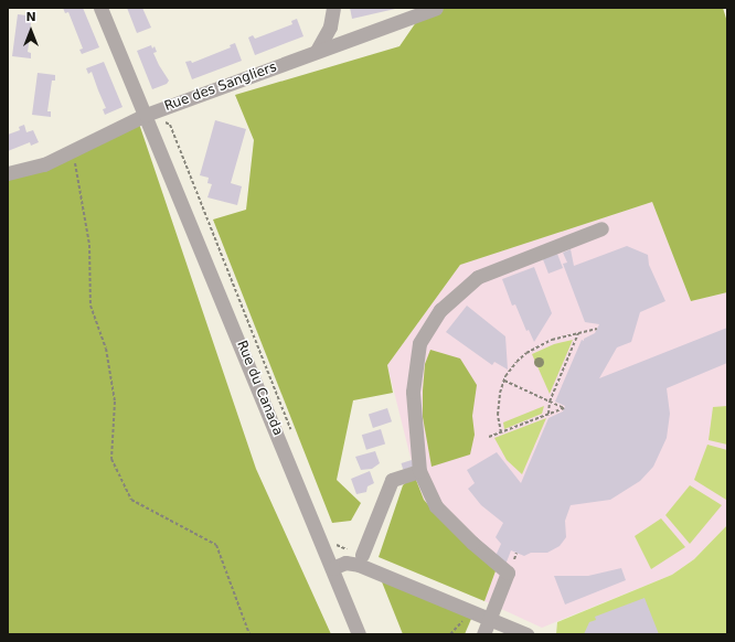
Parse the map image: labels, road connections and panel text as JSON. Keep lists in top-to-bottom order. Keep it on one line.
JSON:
{"streets":{"street":["Rue des Sangliers","Rue du Canada"]},"crossings":[["Rue des Sangliers","Rue du Canada"]],"north":"top"}
